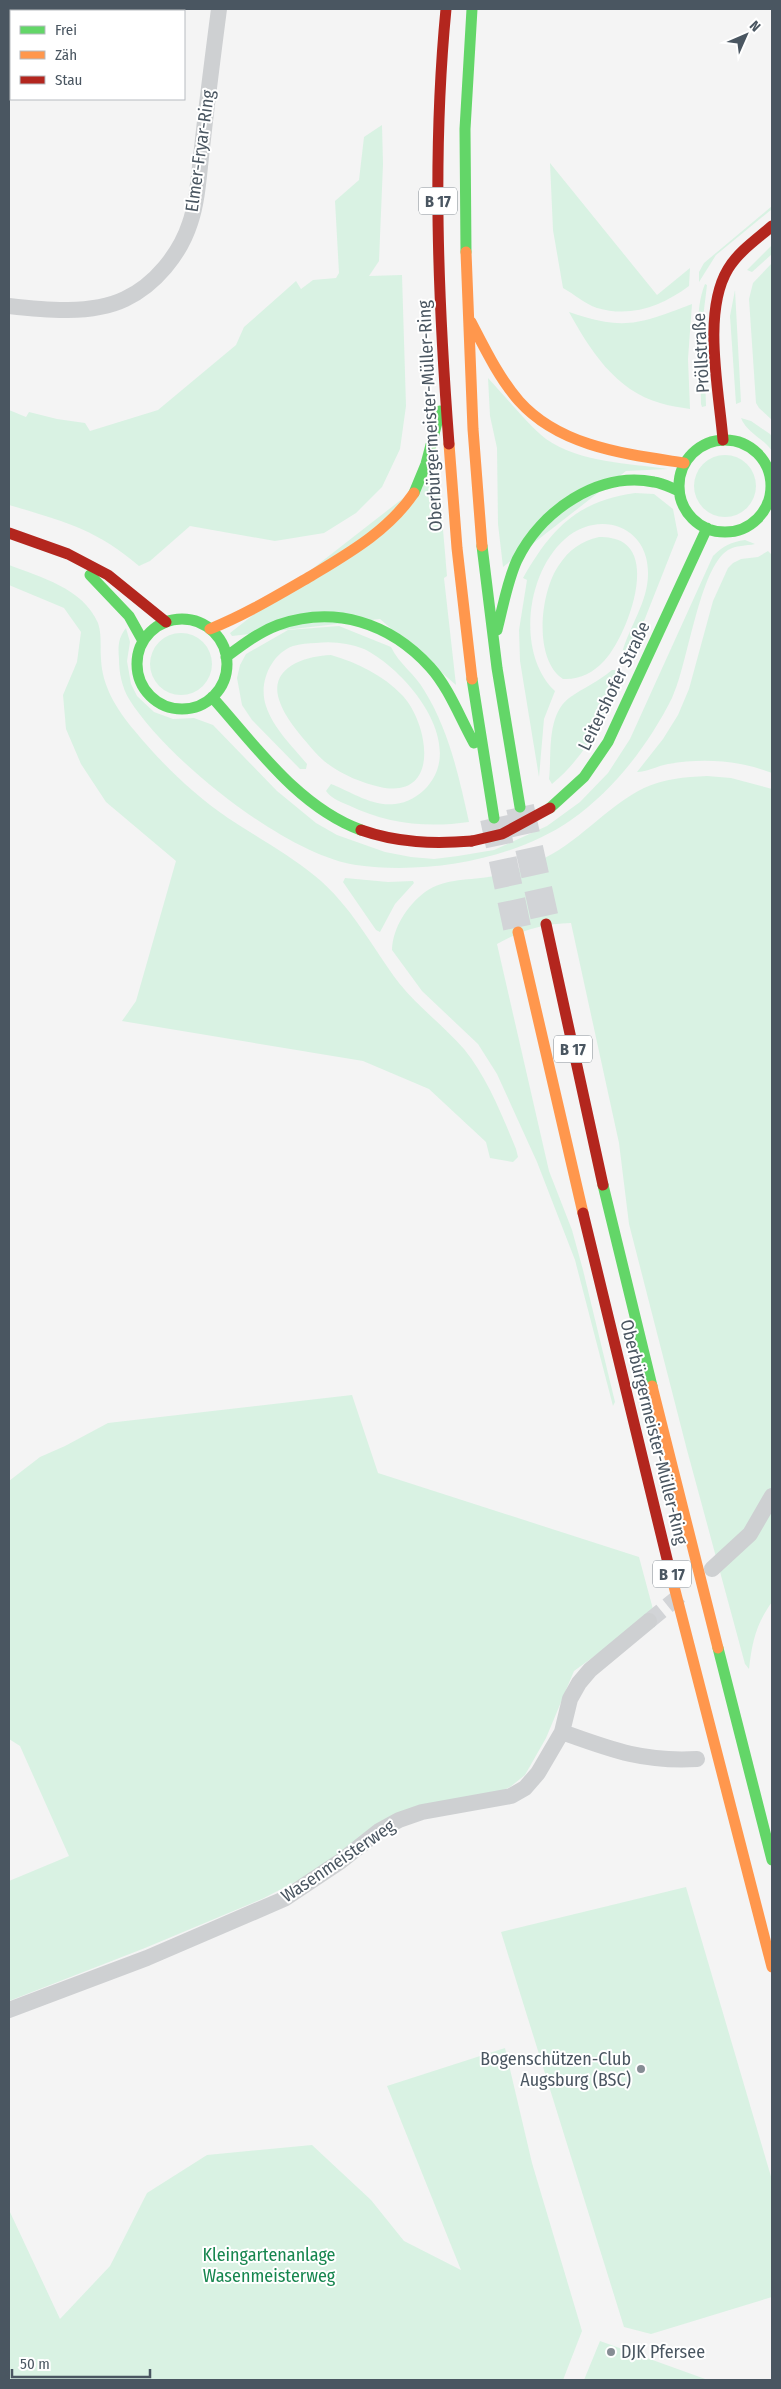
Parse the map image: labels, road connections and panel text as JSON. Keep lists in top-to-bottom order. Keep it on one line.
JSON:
{"streets":{"main road":["B 17","Pröllstraße","Oberbürgermeister-Müller-Ring","Leitershofer Straße"],"street":["Elmer-Fryar-Ring","Wasenmeisterweg"]},"crossings":[["Pröllstraße","Leitershofer Straße"]],"parks":["Kleingartenanlage Wasenmeisterweg"],"places":["Bogenschützen-Club Augsburg (BSC)","DJK Pfersee"],"legend":["Frei","Zäh","Stau"],"scale_bar":"50 m","north":"top right"}
